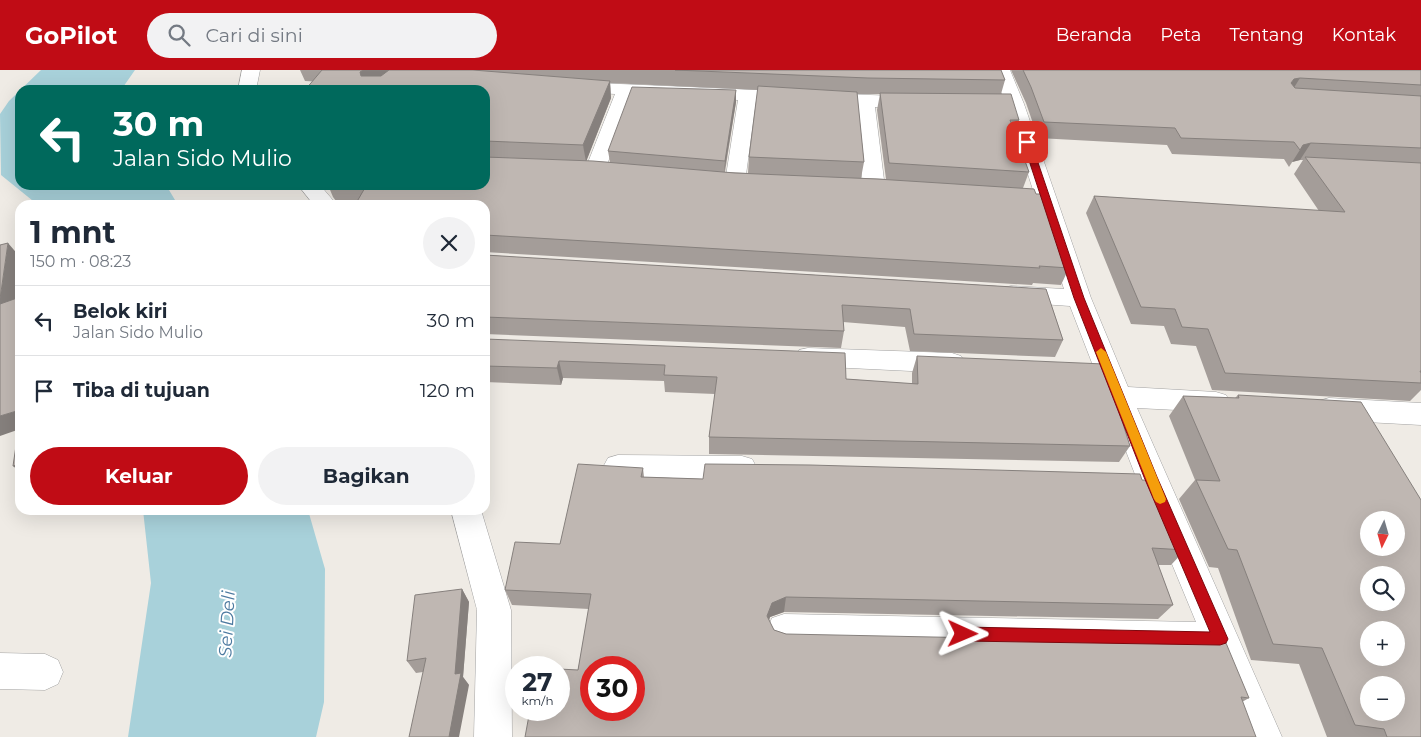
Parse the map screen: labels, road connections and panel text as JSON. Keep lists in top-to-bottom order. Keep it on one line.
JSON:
{"water":["Sei Deli"],"north":"bottom","page":{"header":"GoPilot","search":"Cari di sini","nav":["Beranda","Peta","Tentang","Kontak"],"turn":["30 m","Jalan Sido Mulio"],"heading":["1 mnt","150 m · 08:23"],"list":[{"name":"Belok kiri","note":"Jalan Sido Mulio","value":"30 m"},{"name":"Tiba di tujuan","value":"120 m"}],"buttons":["Keluar","Bagikan"],"map_buttons":["+","−"],"speed":"27 km/h","limit":"30"}}
